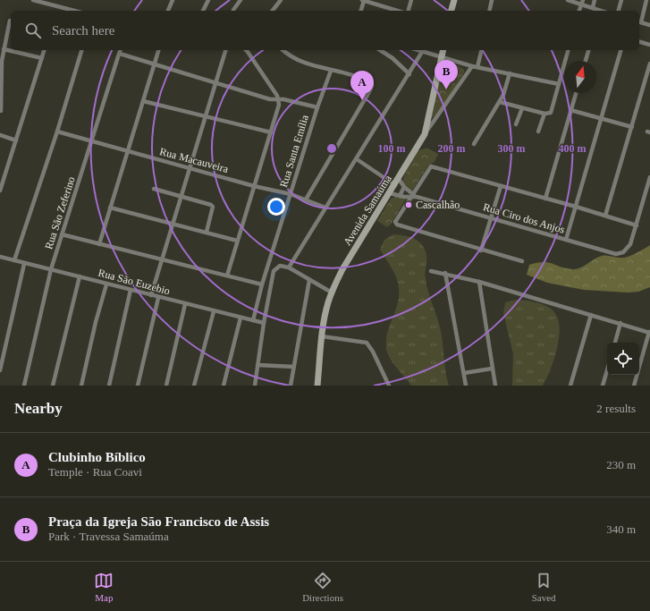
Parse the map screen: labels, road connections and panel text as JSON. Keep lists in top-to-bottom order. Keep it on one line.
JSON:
{"streets":{"street":["Rua Santa Emília","Rua Macauveira","Avenida Samaúma","Rua São Zeferino","Rua Ciro dos Anjos","Rua São Euzebio"]},"crossings":[["Rua Santa Emília","Rua Macauveira"],["Rua Santa Emília","Rua São Euzebio"],["Rua Macauveira","Rua São Zeferino"],["Avenida Samaúma","Rua Ciro dos Anjos"],["Rua São Zeferino","Rua São Euzebio"]],"places":["Cascalhão"],"north":"top","page":{"search":"Search here","pins":["B","A"],"heading":["Nearby","2 results"],"list":[{"mark":"A","name":"Clubinho Bíblico","note":"Temple · Rua Coavi","value":"230 m"},{"mark":"B","name":"Praça da Igreja São Francisco de Assis","note":"Park · Travessa Samaúma","value":"340 m"}],"nav":["Map","Directions","Saved"]},"rings":["100 m","200 m","300 m","400 m"]}
